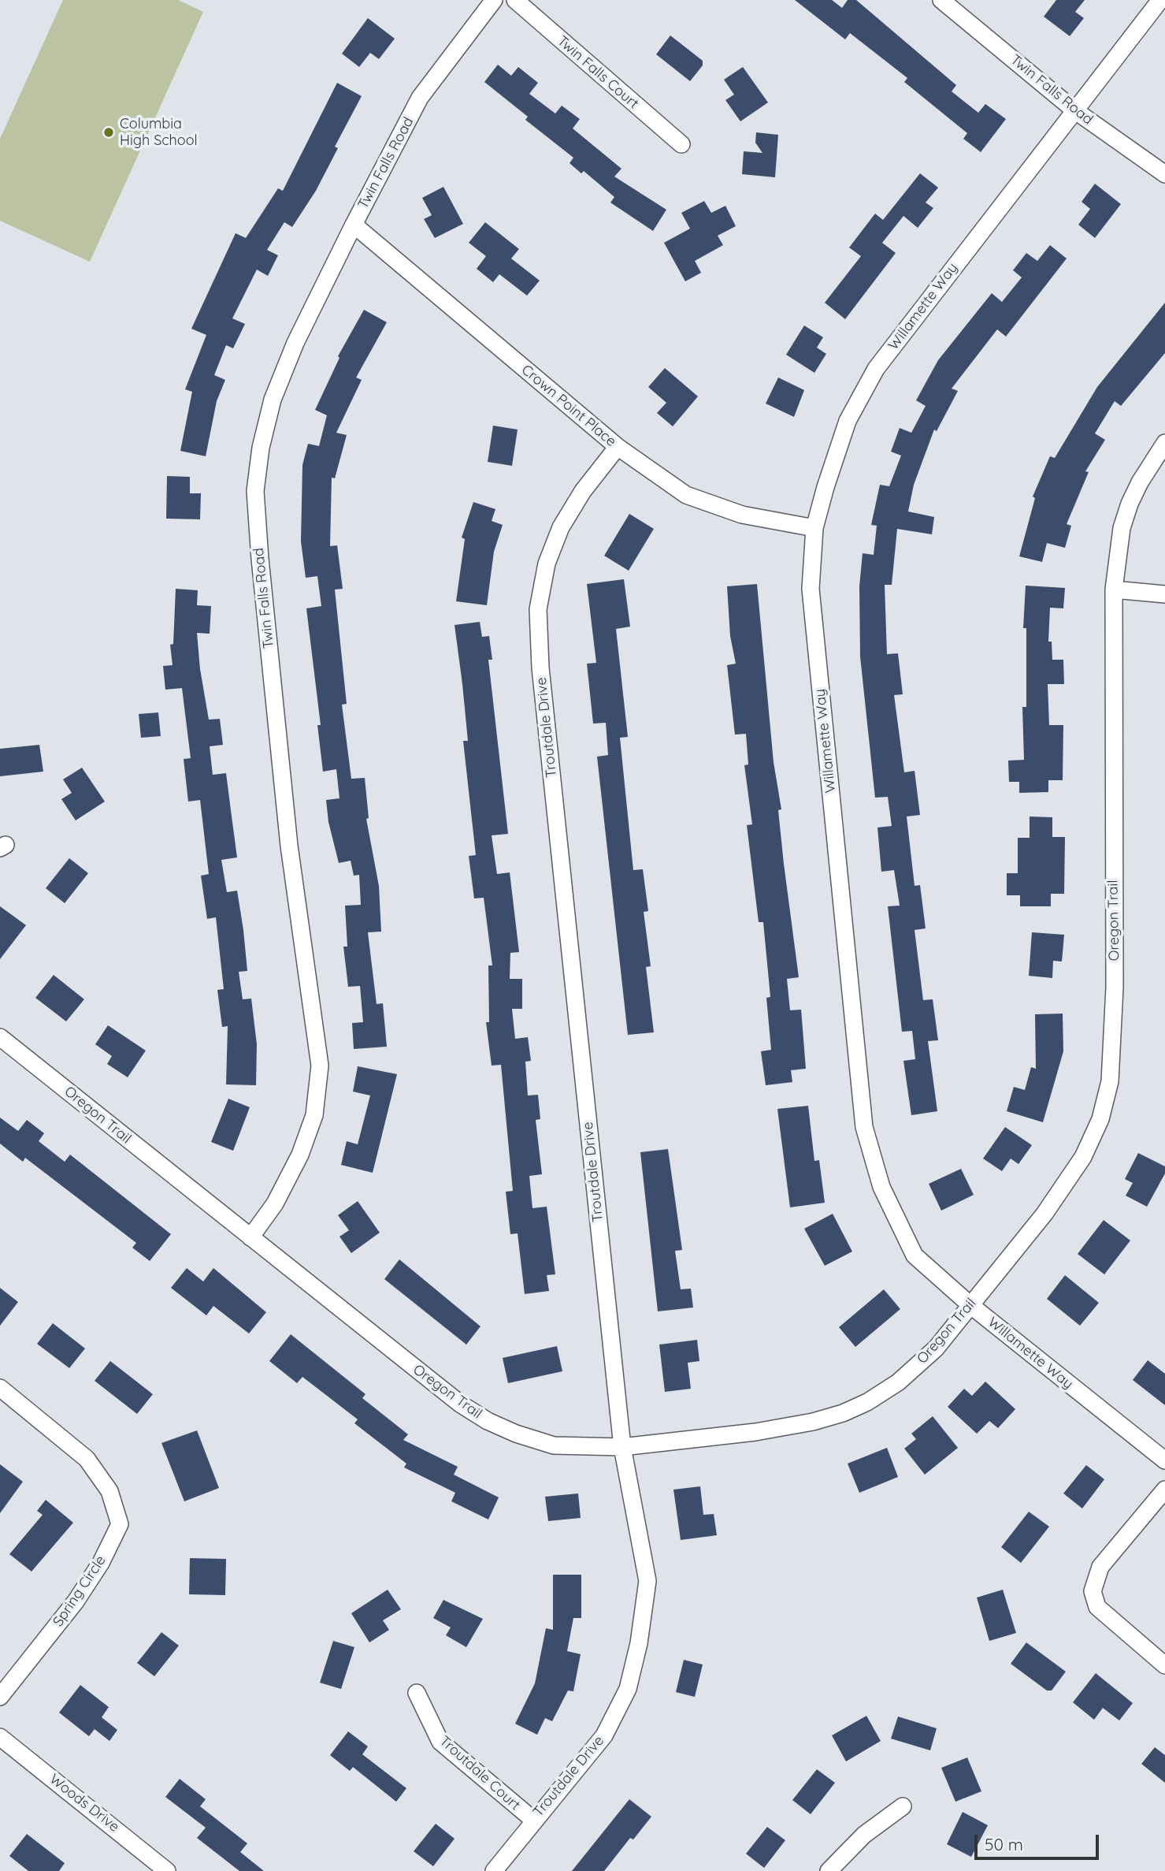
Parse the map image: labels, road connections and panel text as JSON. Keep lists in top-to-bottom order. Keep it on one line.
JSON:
{"streets":{"street":["Twin Falls Court","Twin Falls Road","Willamette Way","Crown Point Place","Troutdale Drive","Oregon Trail","Spring Circle","Troutdale Court","Woods Drive"]},"crossings":[["Twin Falls Road","Willamette Way"],["Twin Falls Road","Crown Point Place"],["Twin Falls Road","Oregon Trail"],["Willamette Way","Crown Point Place"],["Willamette Way","Oregon Trail"],["Crown Point Place","Troutdale Drive"],["Troutdale Drive","Oregon Trail"],["Troutdale Drive","Troutdale Court"]],"places":["Columbia High School"],"scale_bar":"50 m"}
